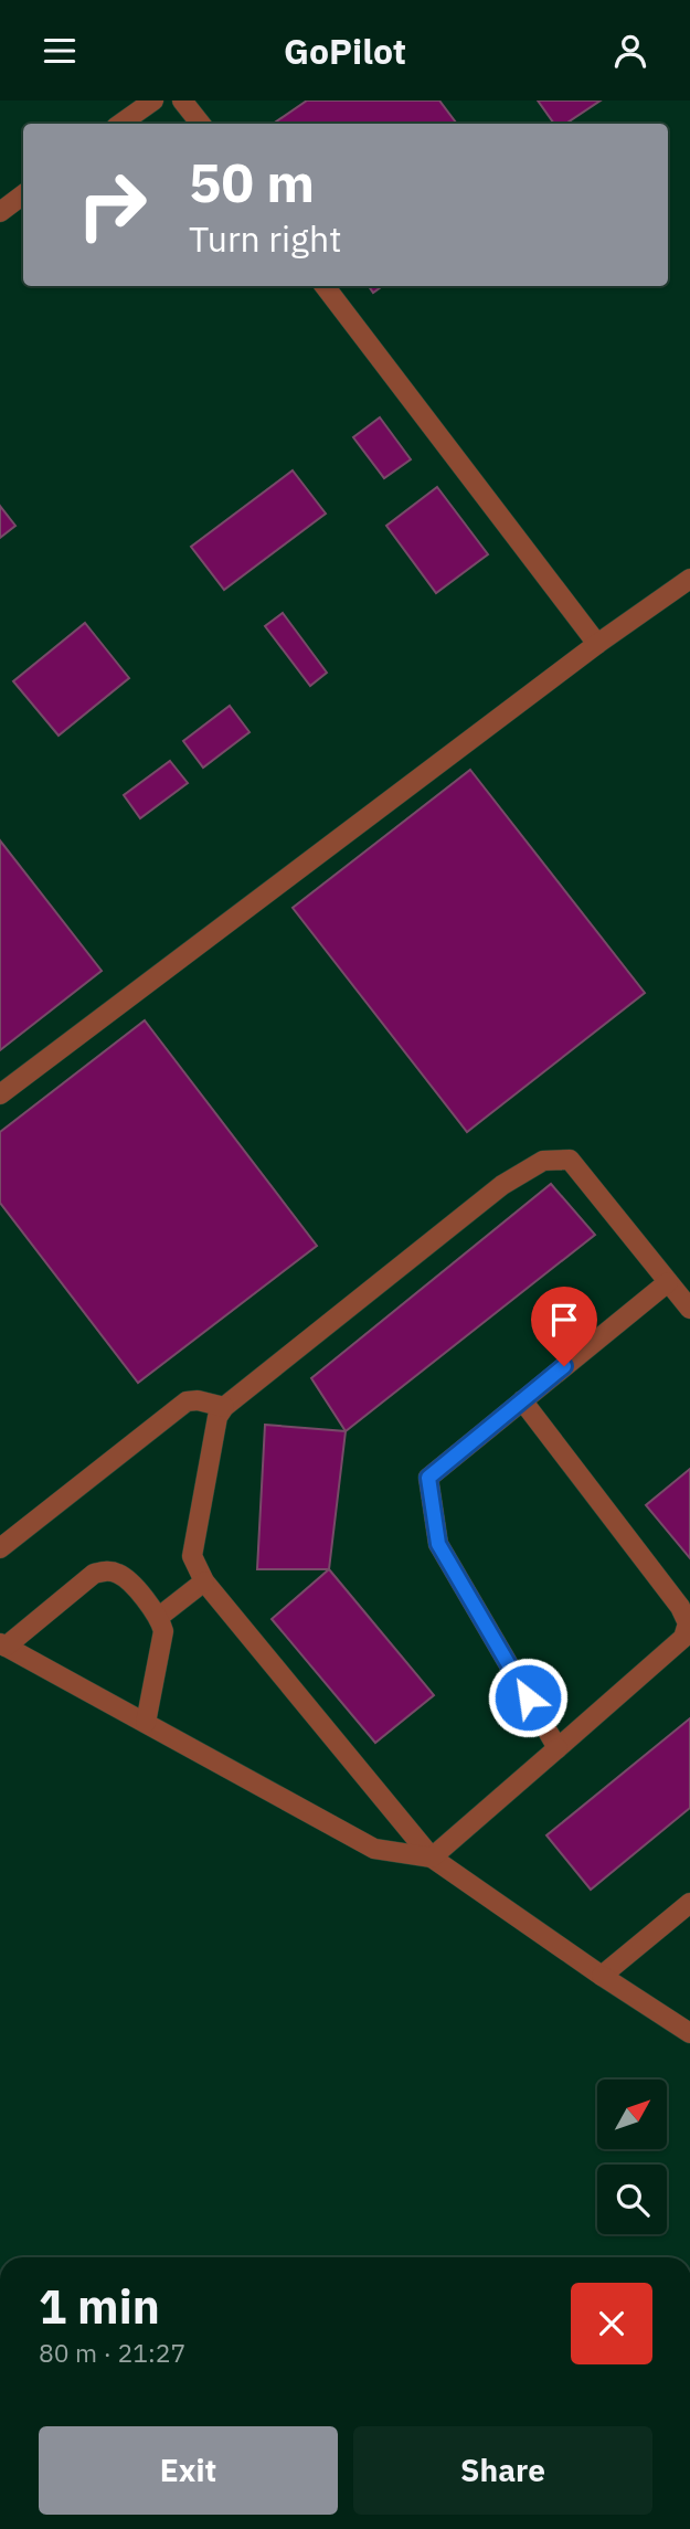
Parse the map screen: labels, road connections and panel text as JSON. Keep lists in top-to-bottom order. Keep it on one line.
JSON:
{"north":"top right","page":{"header":"GoPilot","turn":["50 m","Turn right"],"heading":["1 min","80 m · 21:27"],"buttons":["Exit","Share"]}}
